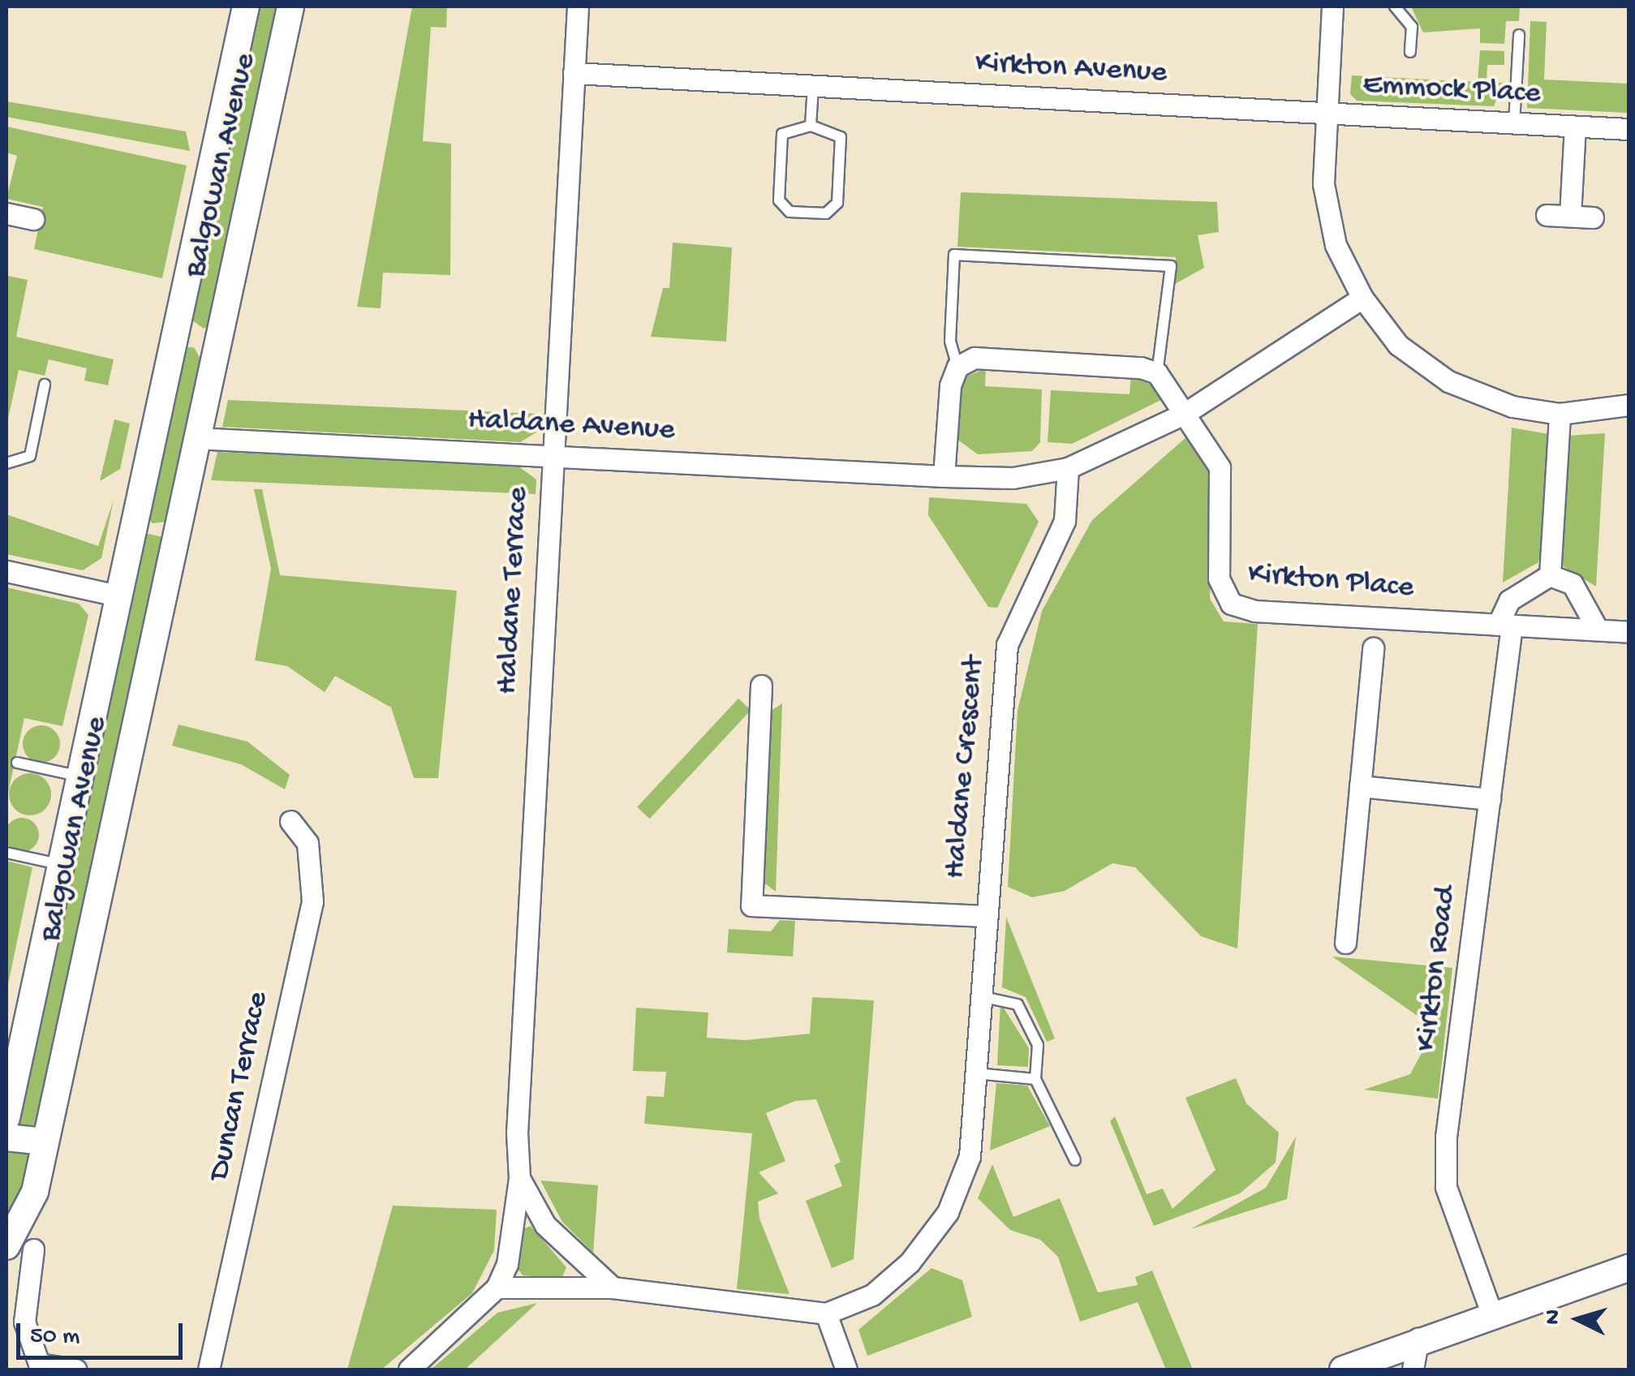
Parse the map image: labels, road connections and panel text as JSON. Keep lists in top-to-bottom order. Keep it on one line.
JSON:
{"streets":{"street":["Kirkton Avenue","Emmock Place","Balgowan Avenue","Haldane Avenue","Kirkton Place","Haldane Terrace","Haldane Crescent","Kirkton Road","Duncan Terrace"]},"crossings":[["Kirkton Avenue","Emmock Place"],["Kirkton Avenue","Haldane Terrace"],["Balgowan Avenue","Haldane Avenue"],["Haldane Avenue","Haldane Terrace"],["Haldane Avenue","Haldane Crescent"],["Kirkton Place","Kirkton Road"]],"scale_bar":"50 m","north":"left"}
